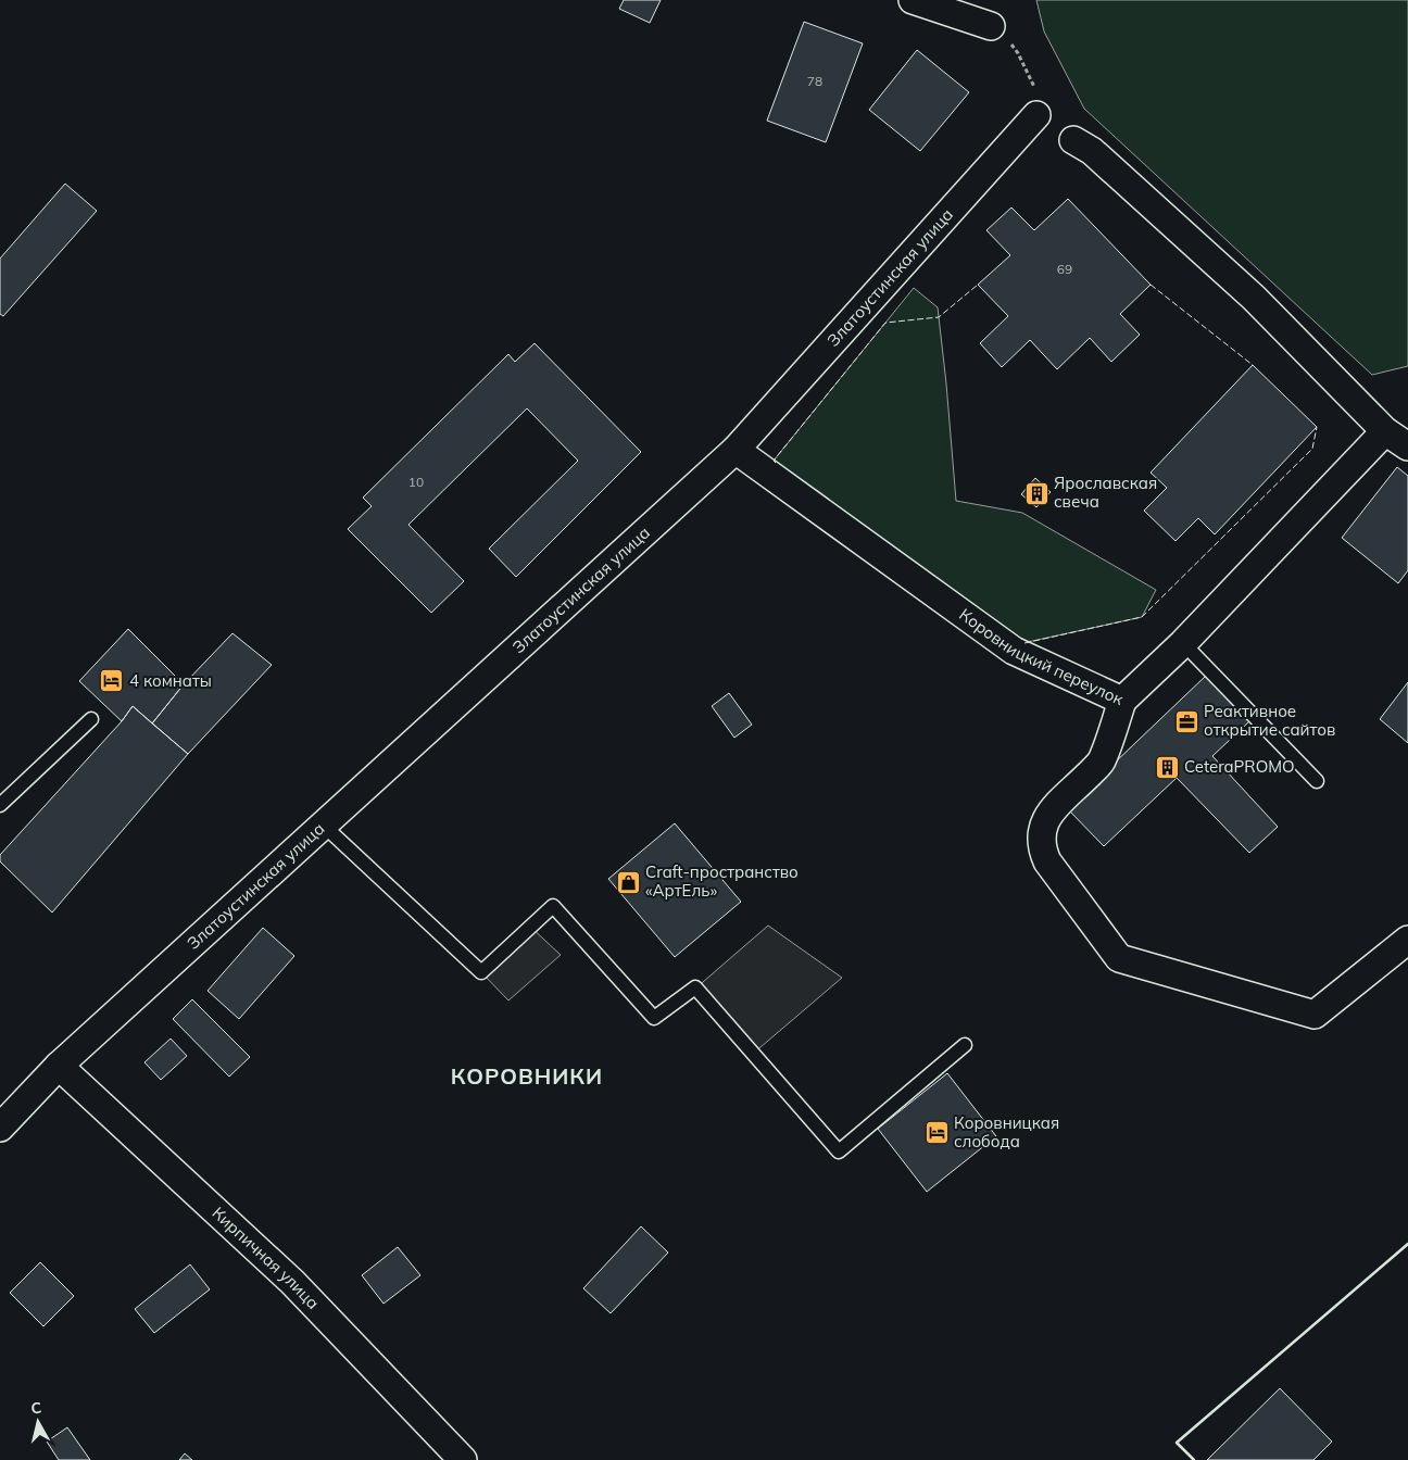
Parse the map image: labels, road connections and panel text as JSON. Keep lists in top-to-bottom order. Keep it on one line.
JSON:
{"streets":{"street":["Златоустинская улица","Коровницкий переулок","Кирпичная улица"]},"crossings":[["Златоустинская улица","Коровницкий переулок"],["Златоустинская улица","Кирпичная улица"]],"districts":["КОРОВНИКИ"],"places":{"building":["Ярославская свеча","CeteraPROMO"],"hotel":["4 комнаты","Коровницкая слобода"],"office":["Реактивное открытие сайтов"],"shop":["Craft-пространство «АртЕль»"]},"house_numbers":["78","69","10"],"north":"top"}
